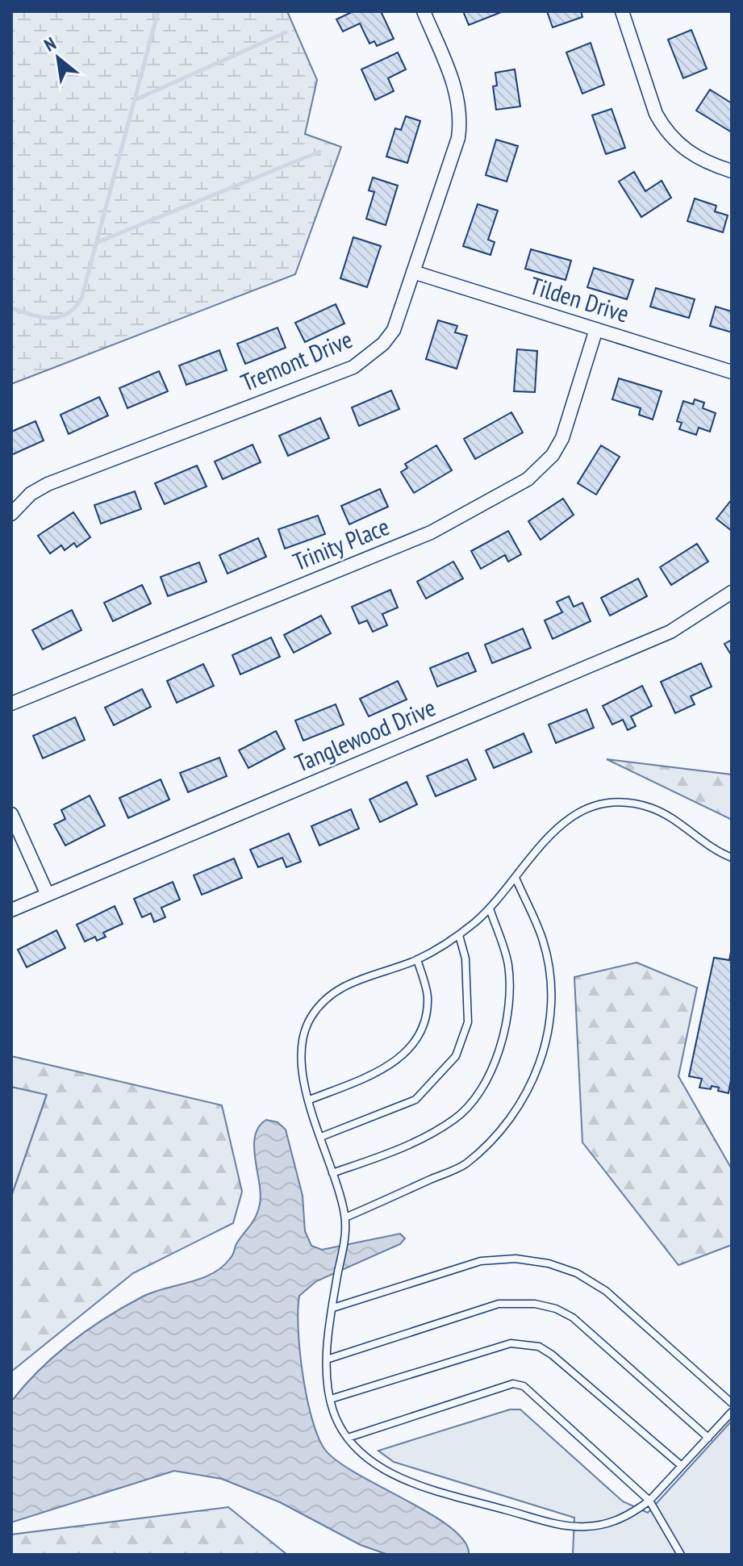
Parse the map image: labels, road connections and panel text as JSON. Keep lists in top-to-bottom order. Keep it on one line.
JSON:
{"streets":{"street":["Tilden Drive","Tremont Drive","Trinity Place","Tanglewood Drive"]},"crossings":[["Tilden Drive","Tremont Drive"],["Tilden Drive","Trinity Place"]],"north":"top left"}
